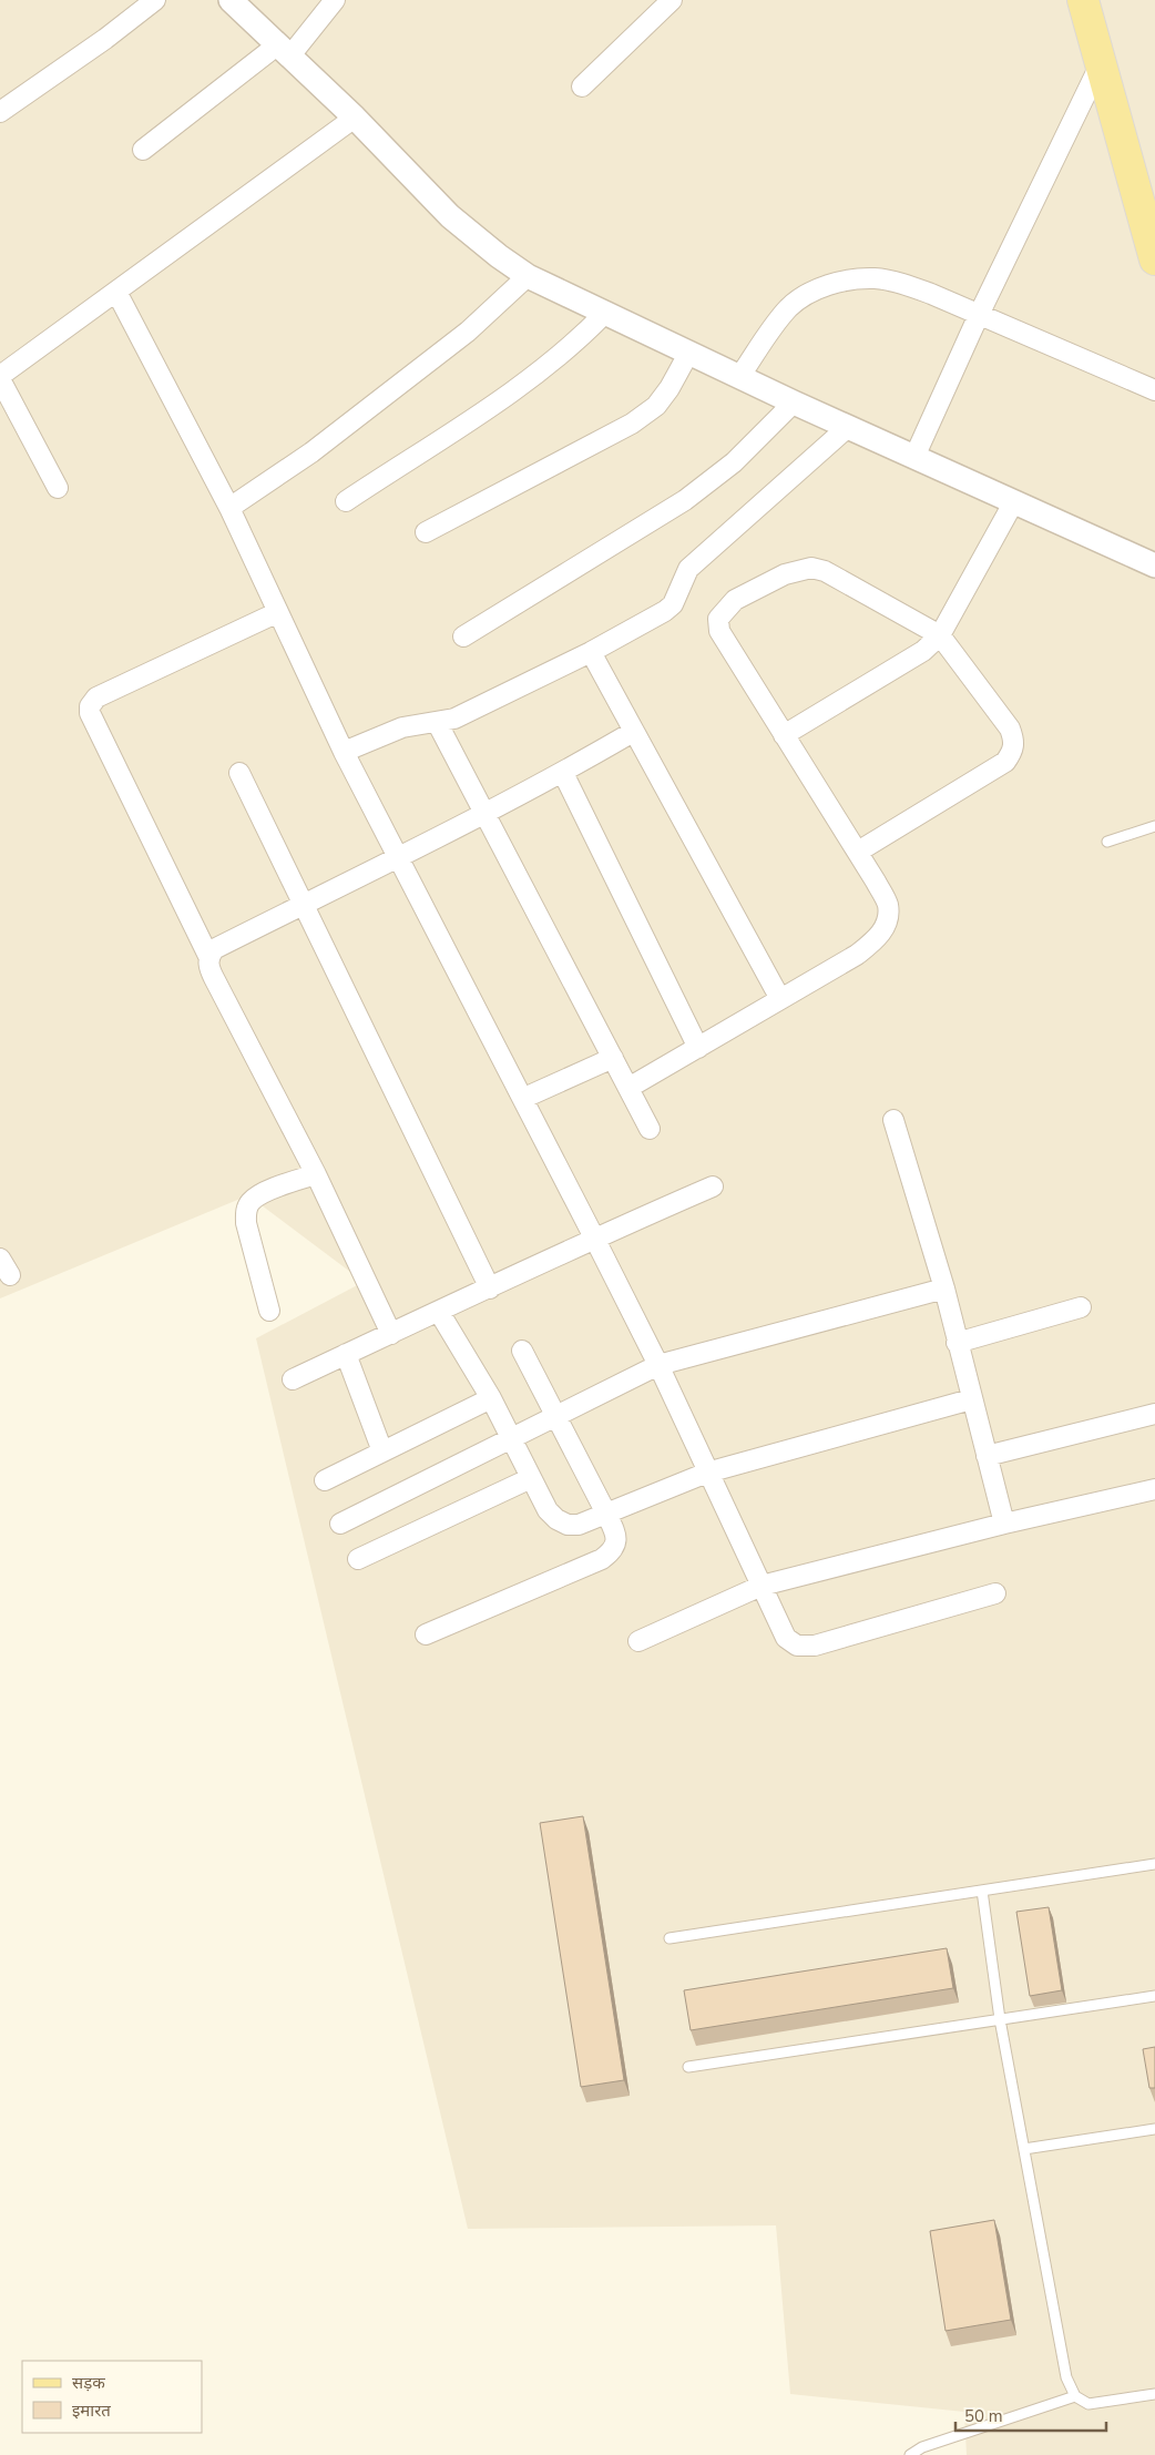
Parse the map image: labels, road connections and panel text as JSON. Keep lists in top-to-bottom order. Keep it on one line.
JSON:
{"legend":["सड़क","इमारत"],"scale_bar":"50 m"}
